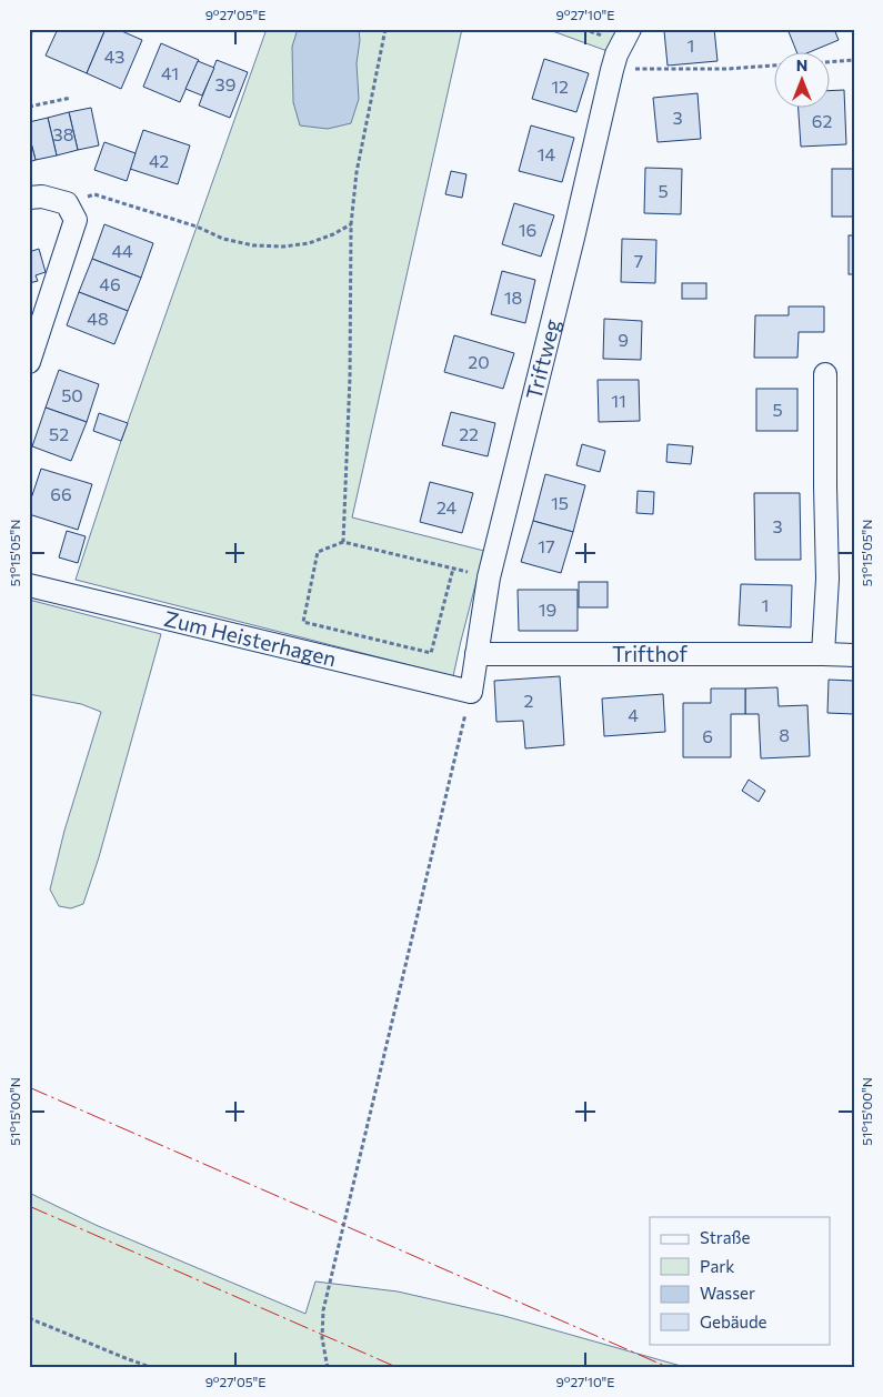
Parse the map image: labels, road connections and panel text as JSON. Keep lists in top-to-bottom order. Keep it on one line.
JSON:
{"streets":{"street":["Triftweg","Zum Heisterhagen","Trifthof"]},"crossings":[["Triftweg","Zum Heisterhagen"],["Triftweg","Trifthof"]],"house_numbers":["1","43","41","39","12","3","62","38","14","42","5","16","44","7","46","18","48","9","20","50","11","5","52","22","66","15","24","3","17","1","19","2","4","8","6"],"legend":["Straße","Park","Wasser","Gebäude"],"north":"top","coordinates":["9°27'05\"E","9°27'10\"E","51°15'05\"N","51°15'00\"N"]}
